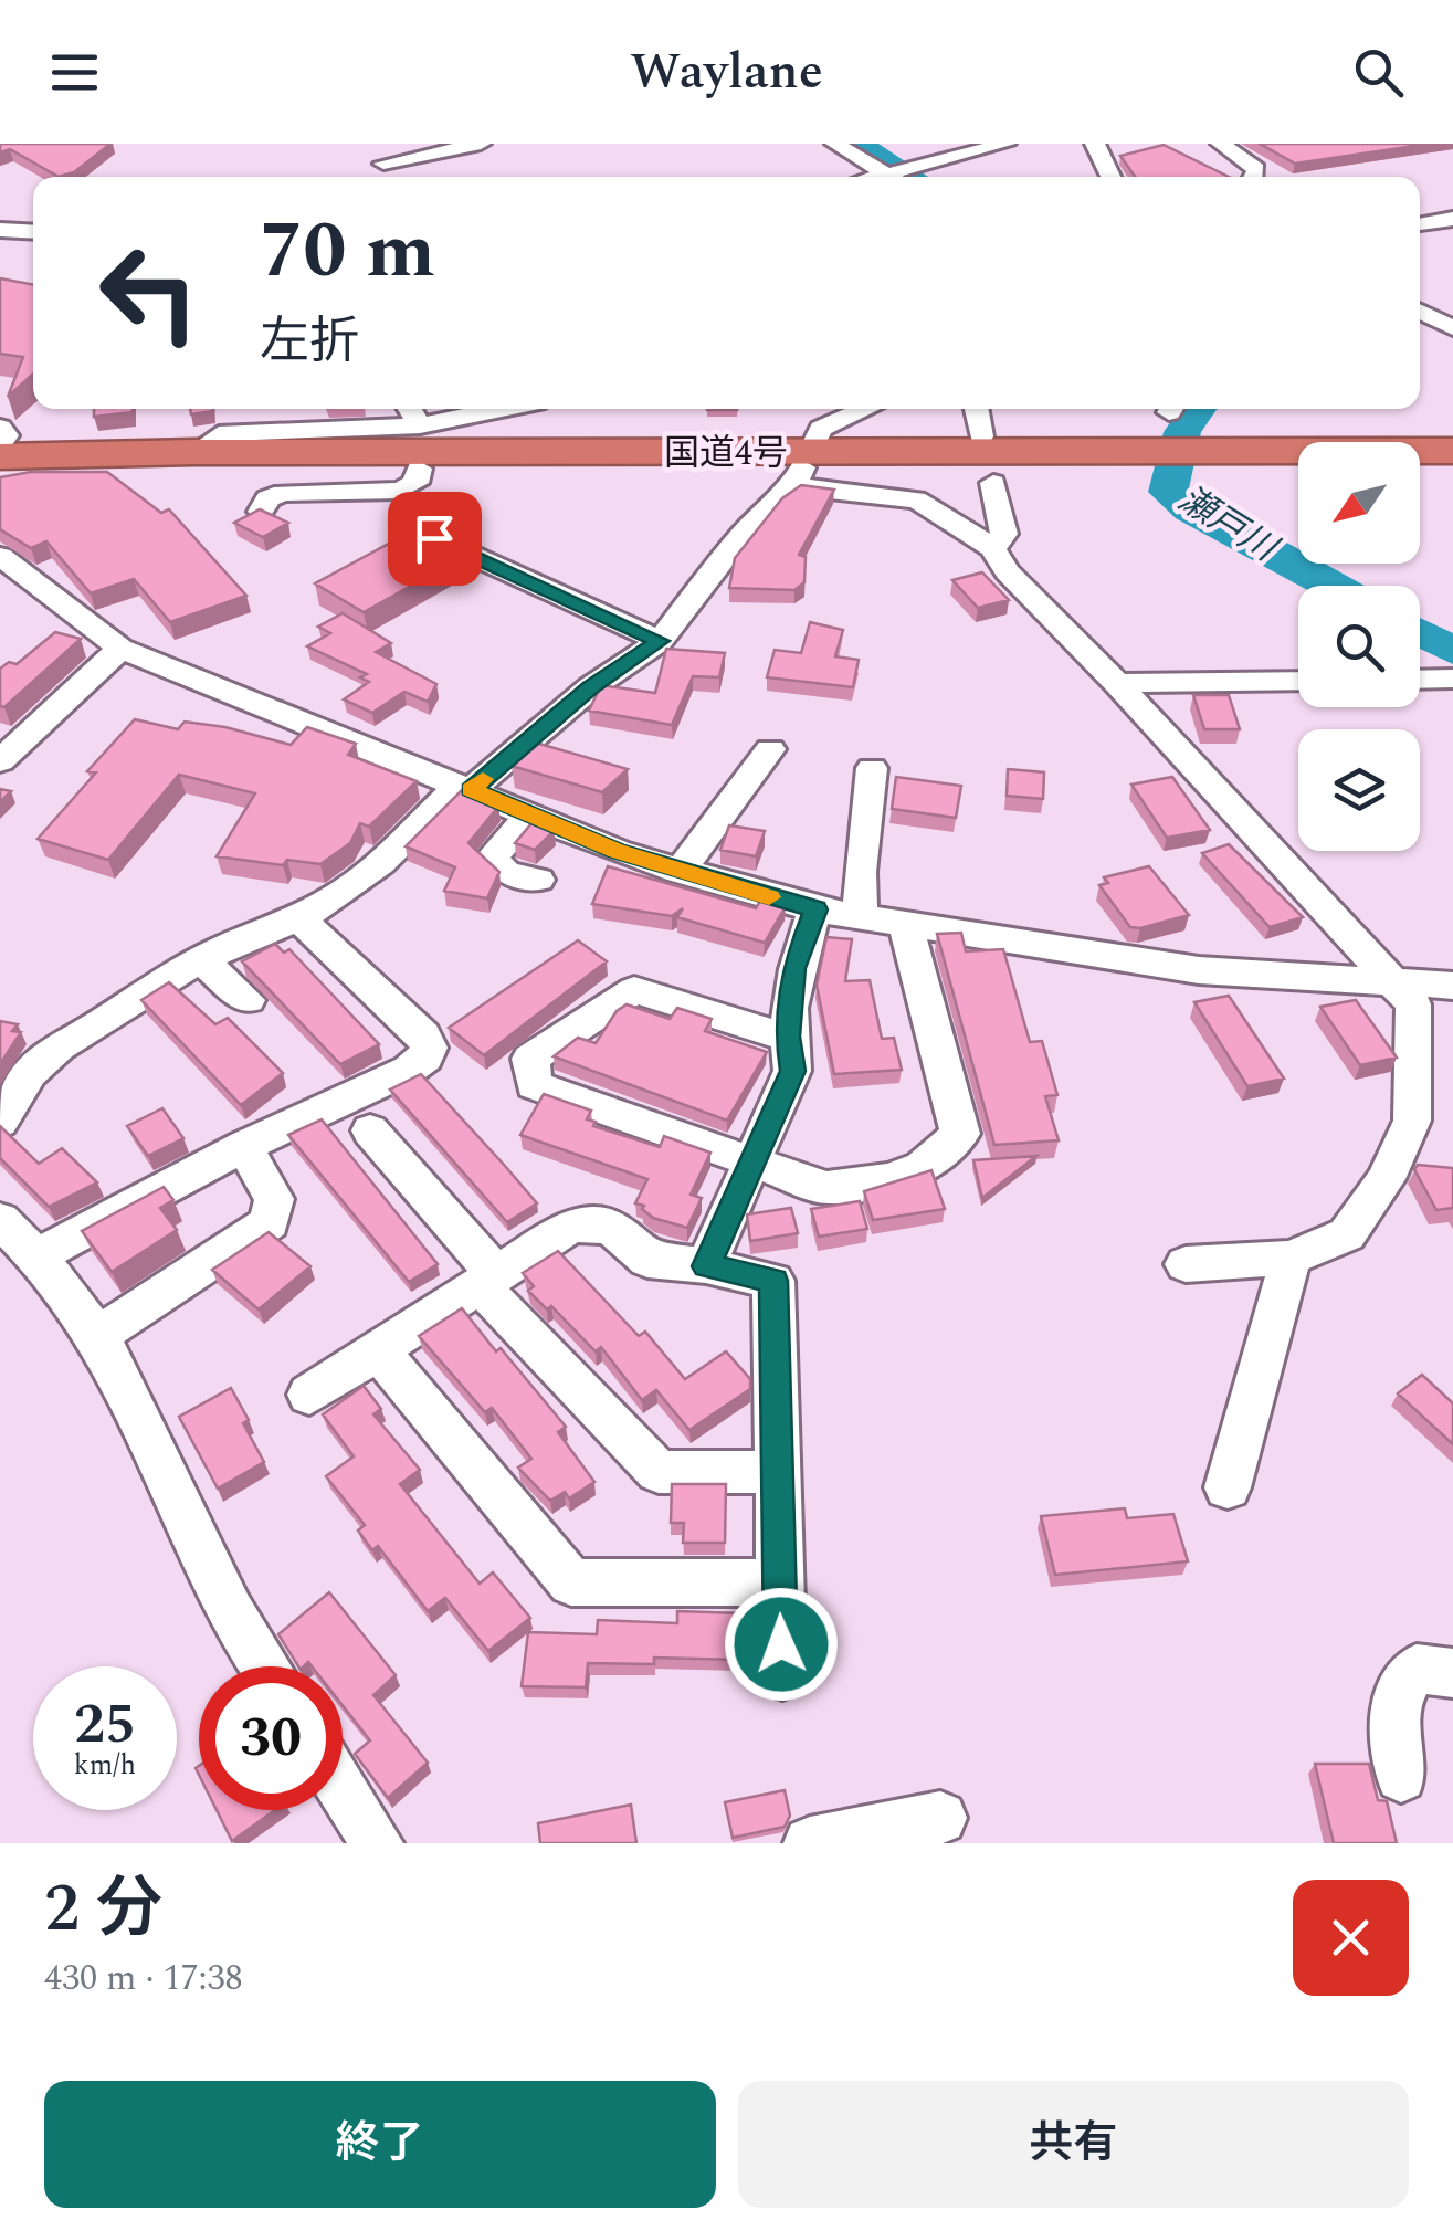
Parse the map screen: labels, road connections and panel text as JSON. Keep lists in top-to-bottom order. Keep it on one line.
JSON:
{"streets":{"highway":["国道4号"]},"water":["瀬戸川"],"north":"bottom left","page":{"header":"Waylane","turn":["70 m","左折"],"speed":"25 km/h","limit":"30","heading":["2 分","430 m · 17:38"],"buttons":["終了","共有"]}}
